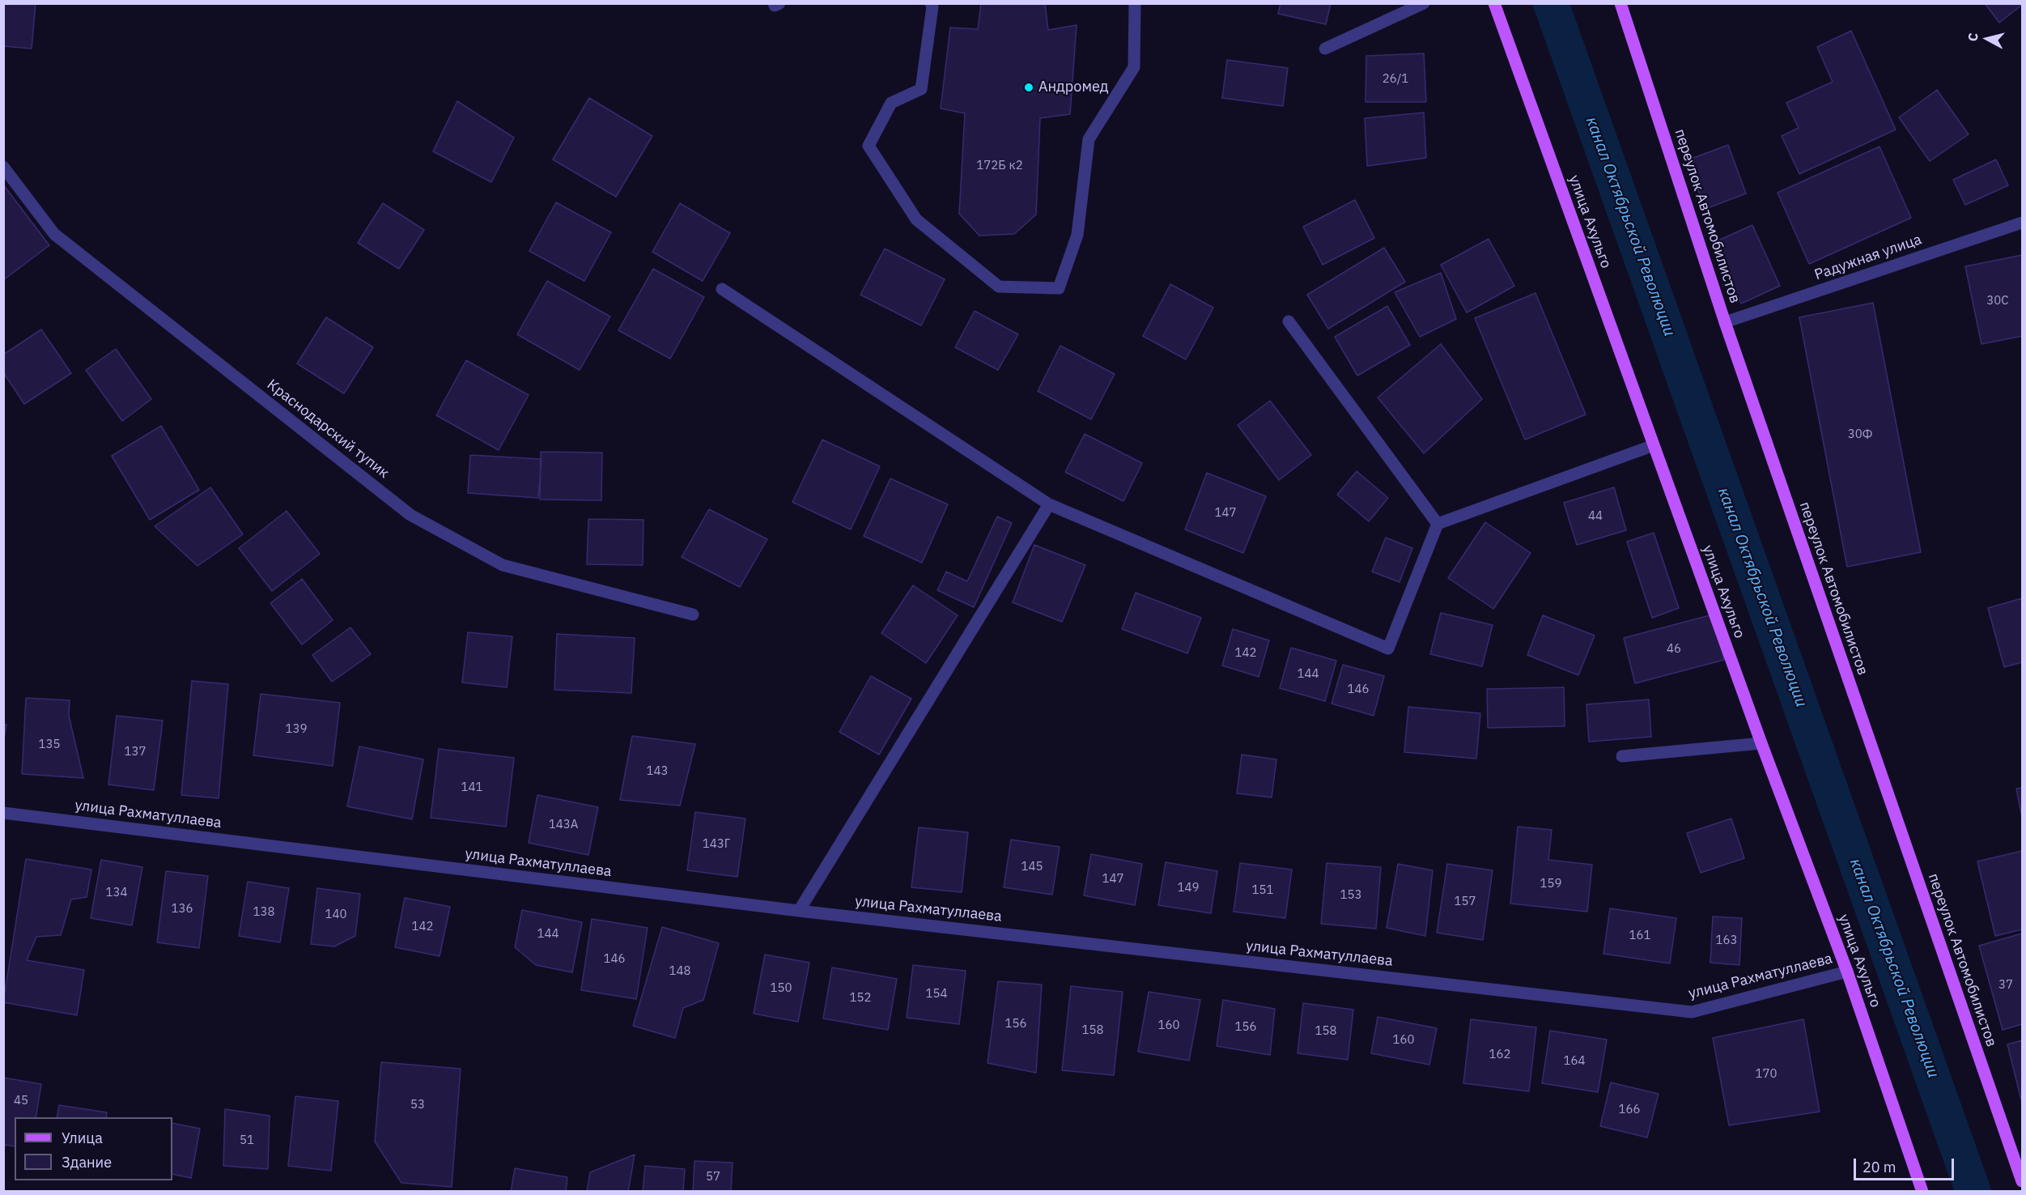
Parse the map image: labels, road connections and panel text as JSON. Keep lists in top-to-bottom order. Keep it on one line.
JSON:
{"streets":{"main road":["переулок Автомобилистов","улица Ахульго"],"street":["Радужная улица","Краснодарский тупик","улица Рахматуллаева"]},"crossings":[["переулок Автомобилистов","Радужная улица"],["улица Ахульго","улица Рахматуллаева"]],"water":["канал Октябрьской Революции"],"places":["Андромед"],"house_numbers":["26/1","172Б к2","30С","30Ф","147","44","46","142","144","146","139","135","137","143","141","143А","143Г","145","147","159","149","151","134","153","157","136","138","140","142","144","161","163","146","148","37","150","154","152","156","160","156","158","158","160","162","164","170","45","53","166","51","57"],"legend":["Улица","Здание"],"scale_bar":"20 m","north":"left"}
